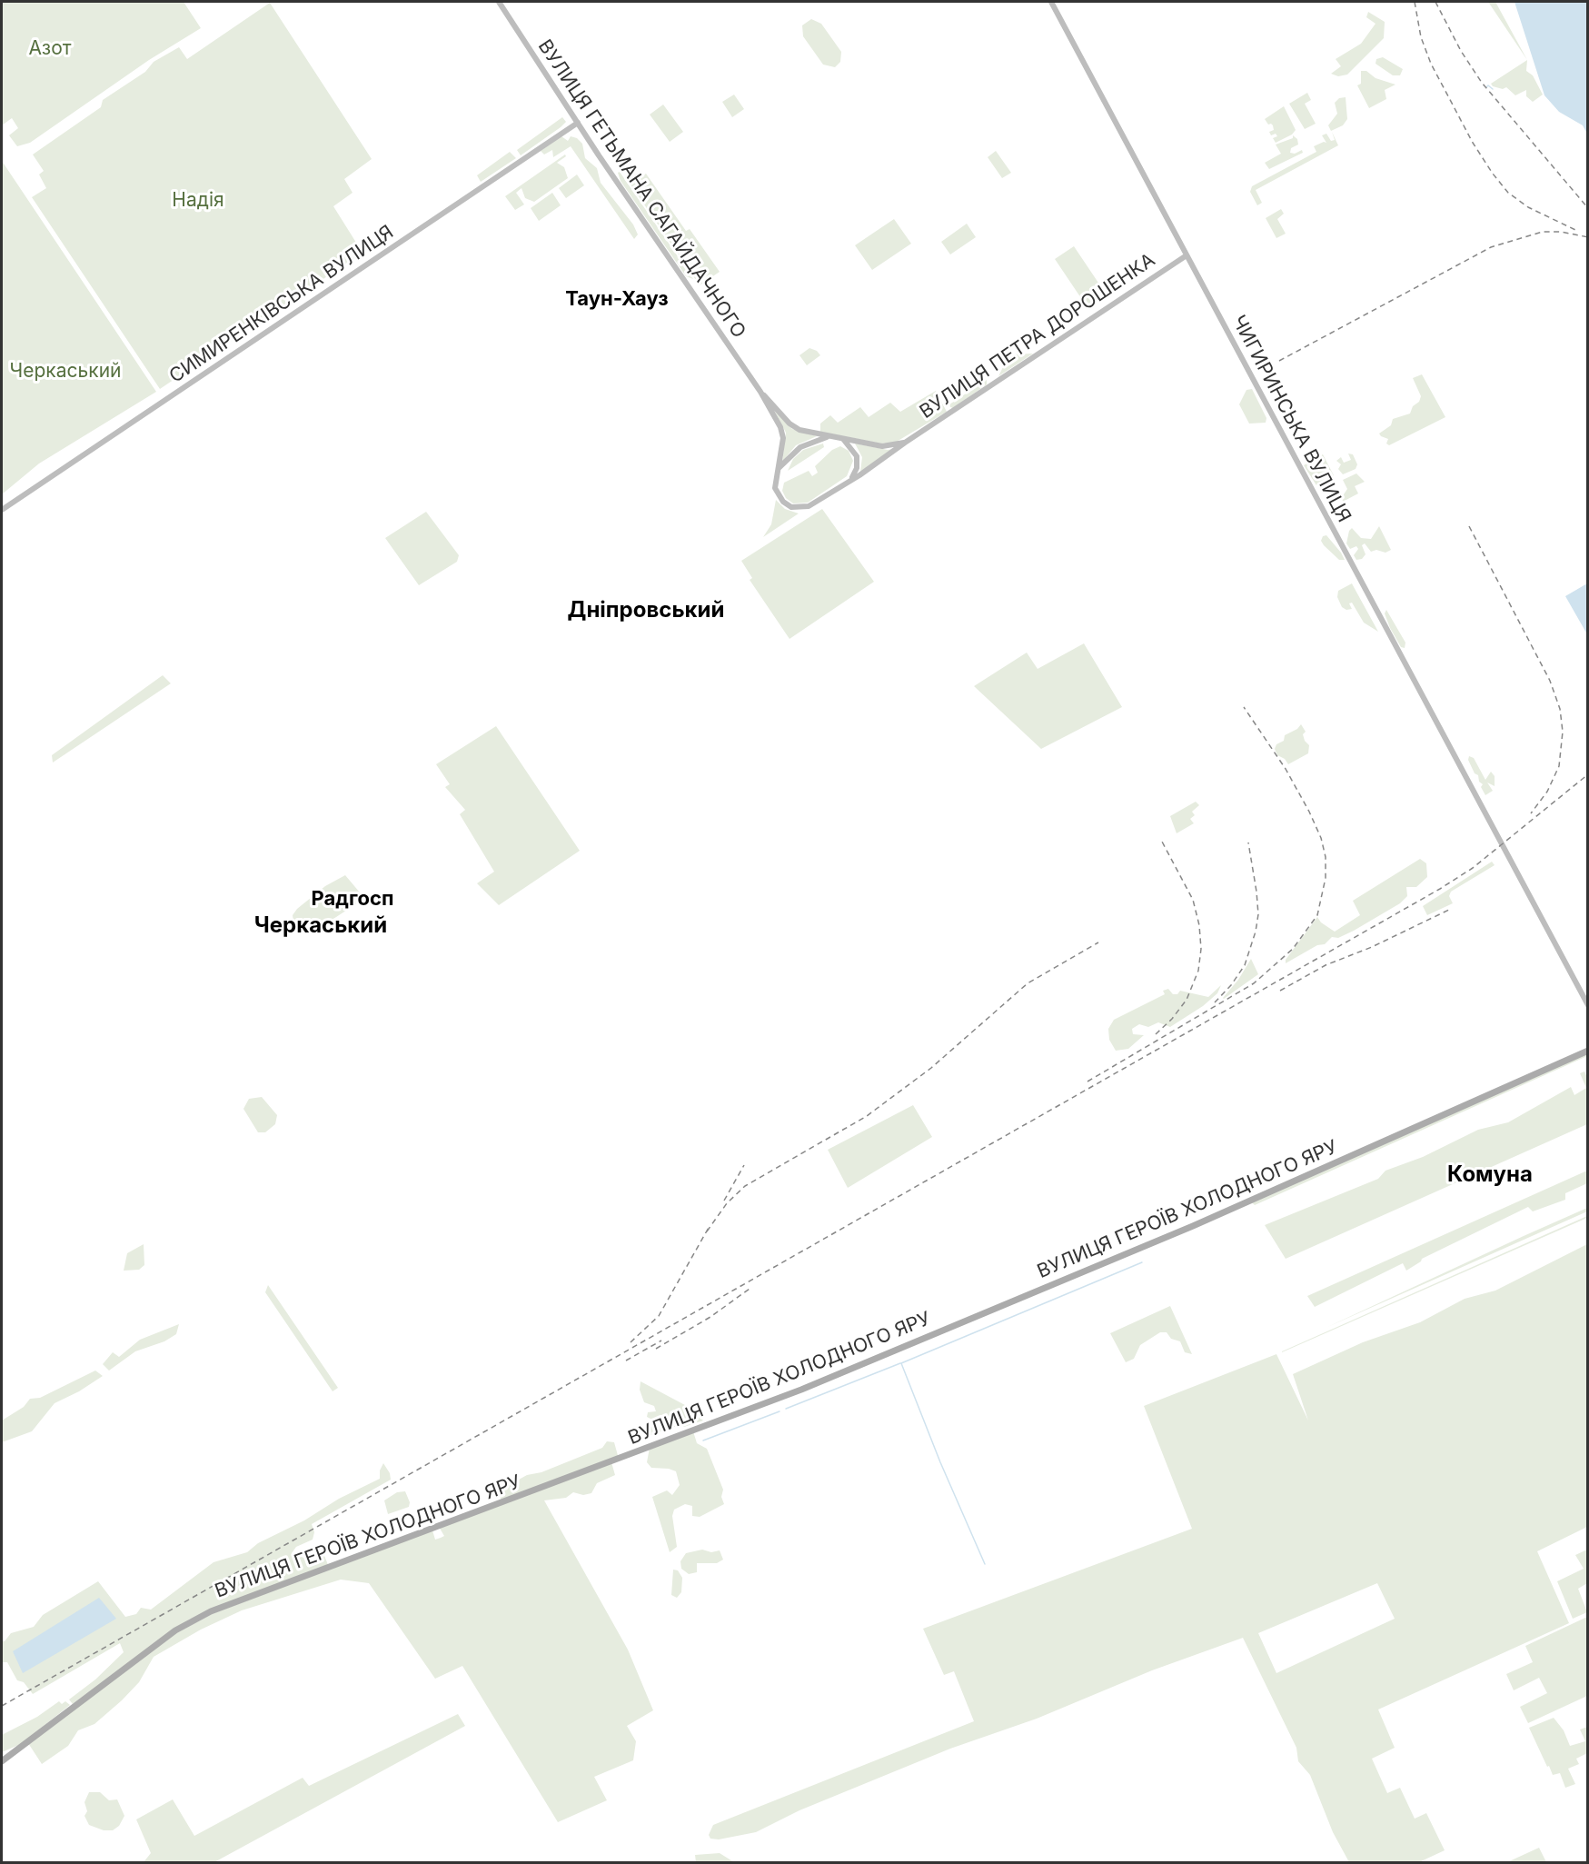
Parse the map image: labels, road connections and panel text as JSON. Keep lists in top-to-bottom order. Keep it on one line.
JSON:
{"streets":{"main road":["ВУЛИЦЯ ГЕТЬМАНА САГАЙДАЧНОГО","СИМИРЕНКІВСЬКА ВУЛИЦЯ","ВУЛИЦЯ ПЕТРА ДОРОШЕНКА","ЧИГИРИНСЬКА ВУЛИЦЯ","ВУЛИЦЯ ГЕРОЇВ ХОЛОДНОГО ЯРУ"]},"crossings":[["ВУЛИЦЯ ГЕТЬМАНА САГАЙДАЧНОГО","СИМИРЕНКІВСЬКА ВУЛИЦЯ"],["ВУЛИЦЯ ГЕТЬМАНА САГАЙДАЧНОГО","ВУЛИЦЯ ПЕТРА ДОРОШЕНКА"],["ВУЛИЦЯ ПЕТРА ДОРОШЕНКА","ЧИГИРИНСЬКА ВУЛИЦЯ"]],"districts":["Таун-Хауз","Дніпровський","Радгосп","Черкаський","Комуна"],"parks":["Азот","Надія","Черкаський"]}
